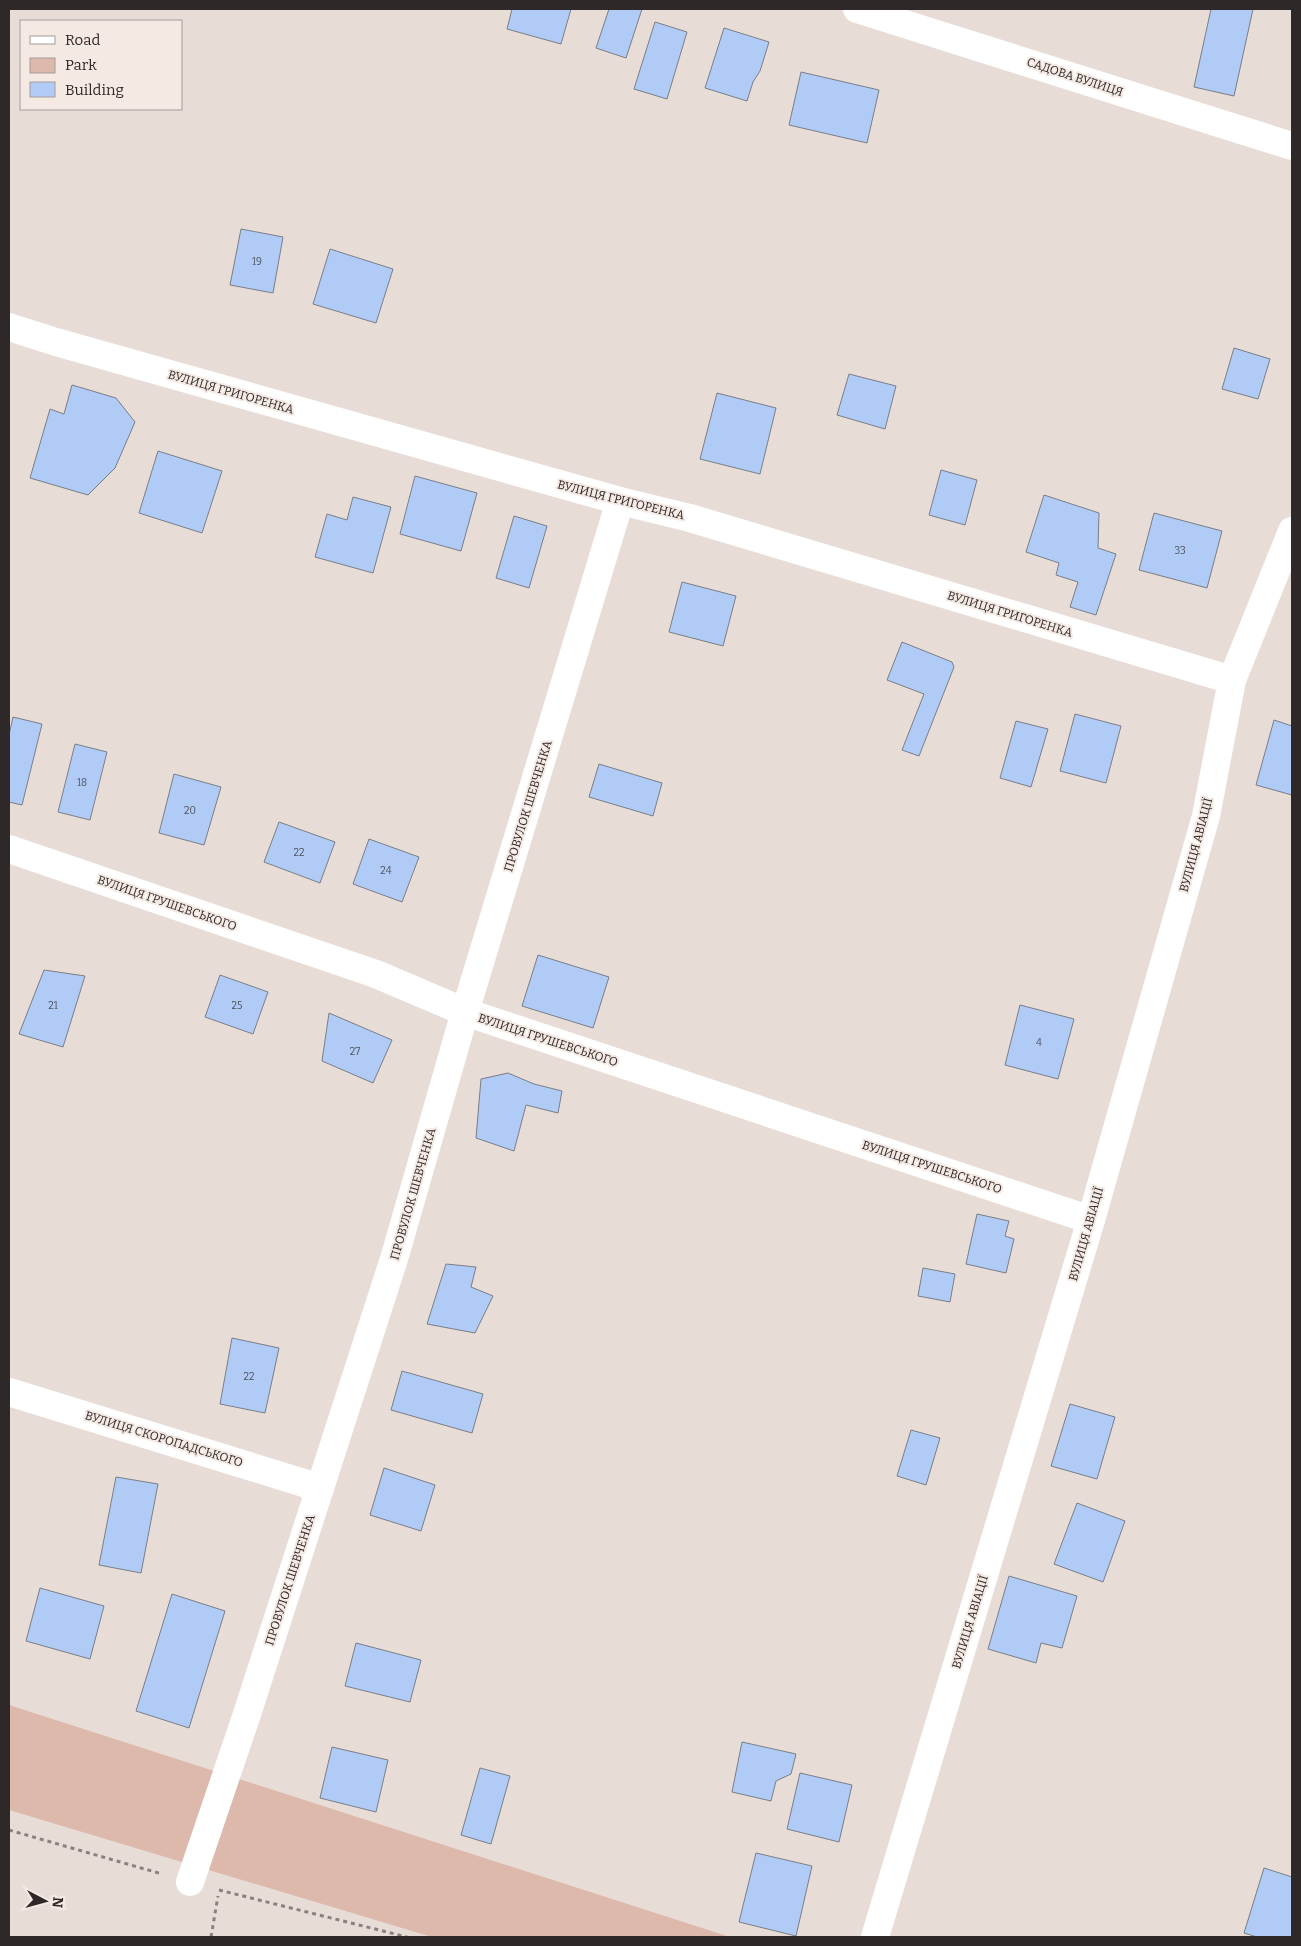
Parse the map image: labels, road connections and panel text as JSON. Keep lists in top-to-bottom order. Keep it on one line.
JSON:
{"streets":{"street":["САДОВА ВУЛИЦЯ","ВУЛИЦЯ ГРИГОРЕНКА","ПРОВУЛОК ШЕВЧЕНКА","ВУЛИЦЯ АВІАЦІЇ","ВУЛИЦЯ ГРУШЕВСЬКОГО","ВУЛИЦЯ СКОРОПАДСЬКОГО"]},"crossings":[["ВУЛИЦЯ ГРИГОРЕНКА","ПРОВУЛОК ШЕВЧЕНКА"],["ВУЛИЦЯ ГРИГОРЕНКА","ВУЛИЦЯ АВІАЦІЇ"],["ПРОВУЛОК ШЕВЧЕНКА","ВУЛИЦЯ ГРУШЕВСЬКОГО"],["ПРОВУЛОК ШЕВЧЕНКА","ВУЛИЦЯ СКОРОПАДСЬКОГО"],["ВУЛИЦЯ АВІАЦІЇ","ВУЛИЦЯ ГРУШЕВСЬКОГО"]],"house_numbers":["19","33","18","20","22","24","21","25","4","27","22"],"legend":["Road","Park","Building"],"north":"right"}
